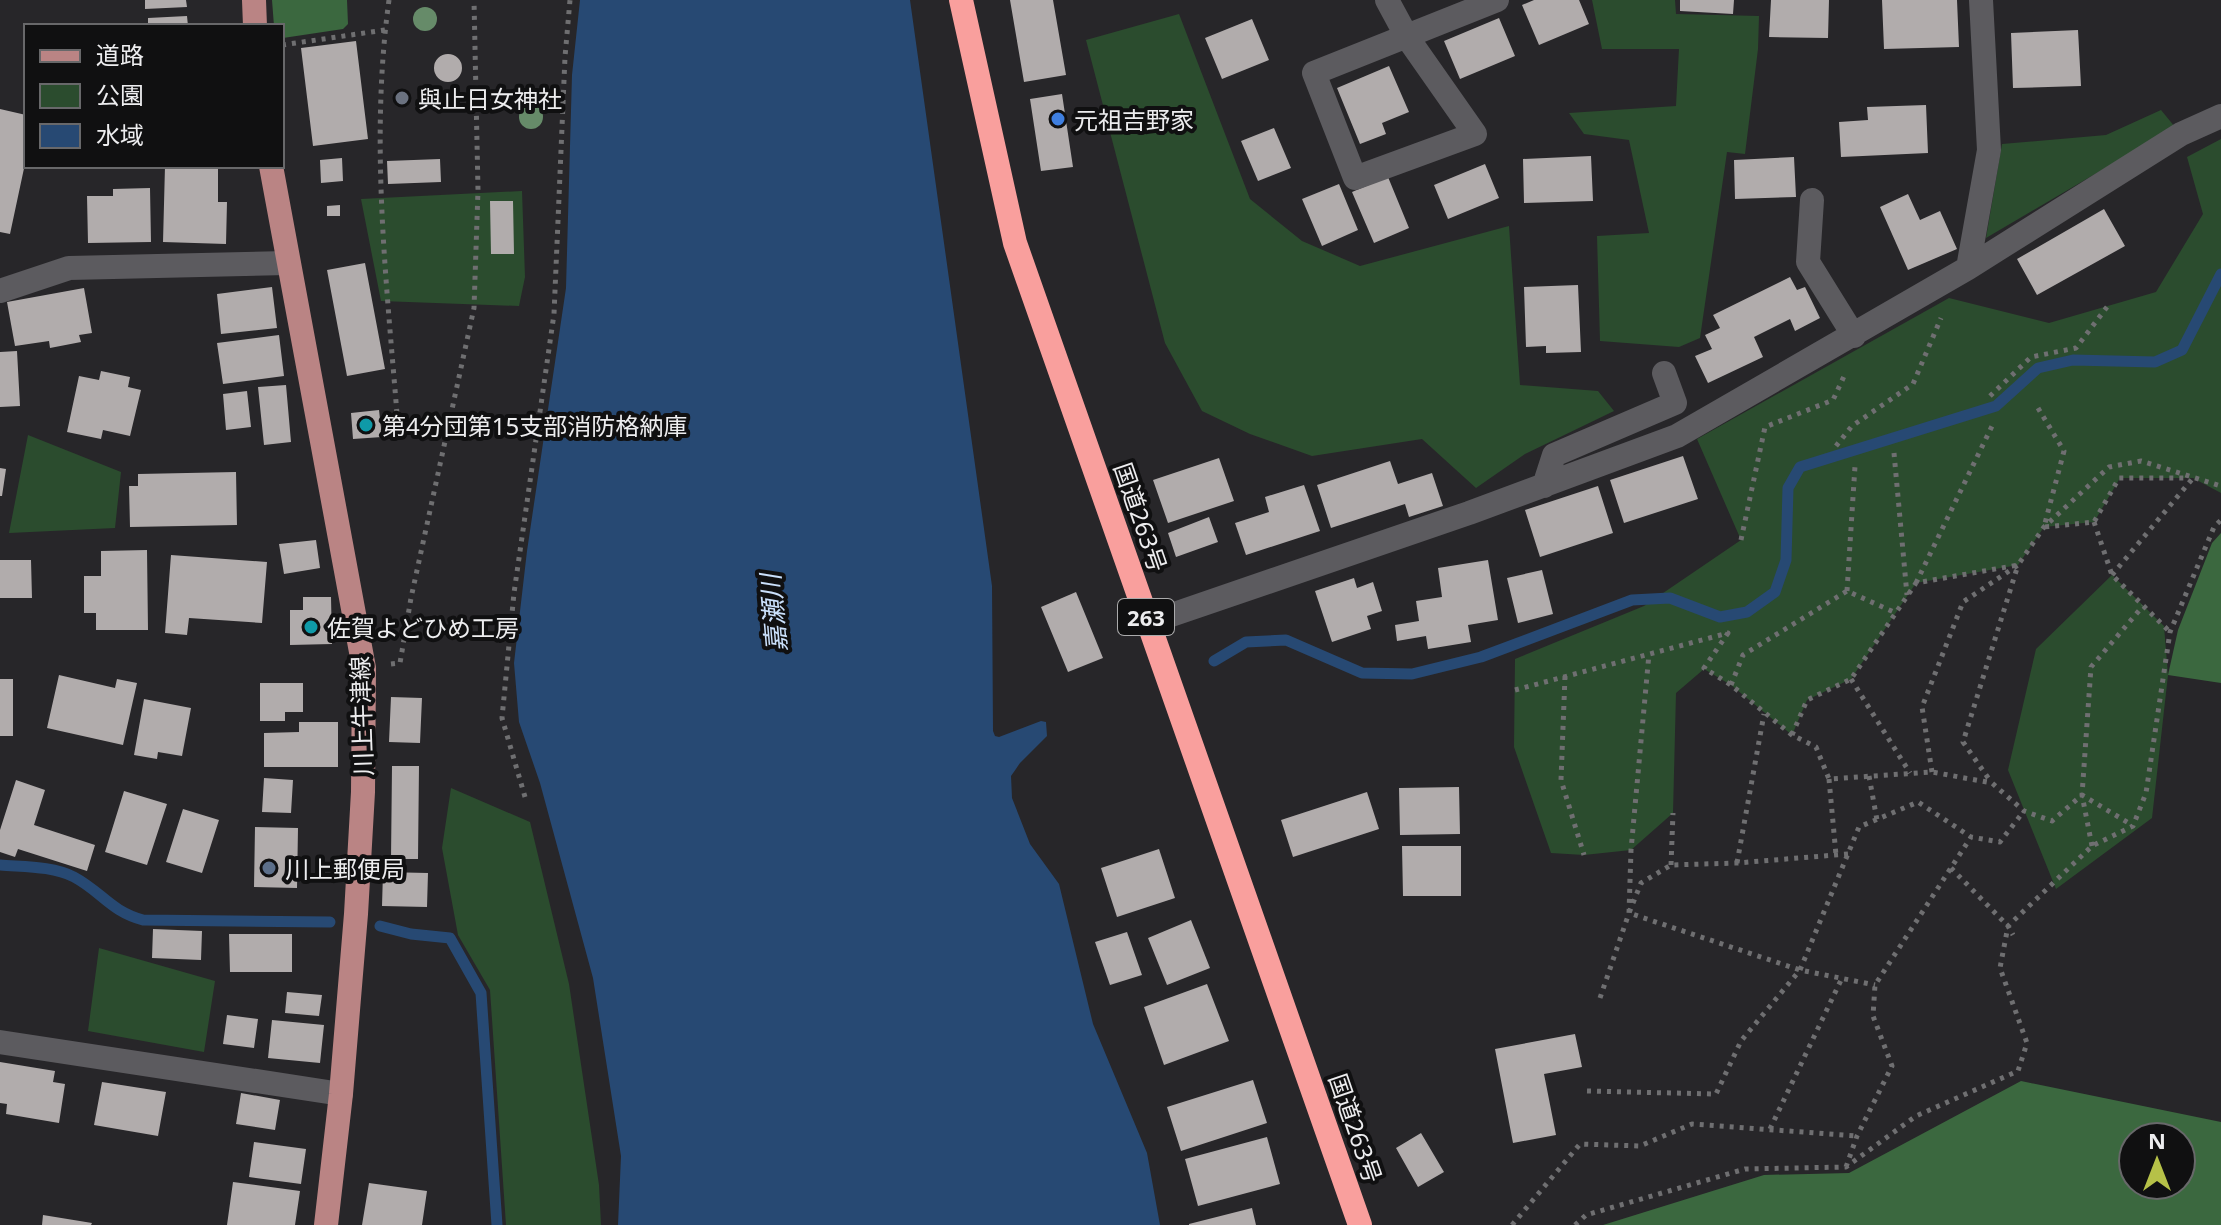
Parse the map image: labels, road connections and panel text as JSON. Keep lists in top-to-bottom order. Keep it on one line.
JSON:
{"streets":{"highway":["国道263号","263"],"main road":["川上牛津線"]},"water":["嘉瀬川"],"places":["與止日女神社","元祖吉野家","第4分団第15支部消防格納庫","佐賀よどひめ工房","川上郵便局"],"legend":["道路","公園","水域"],"north":"top"}
